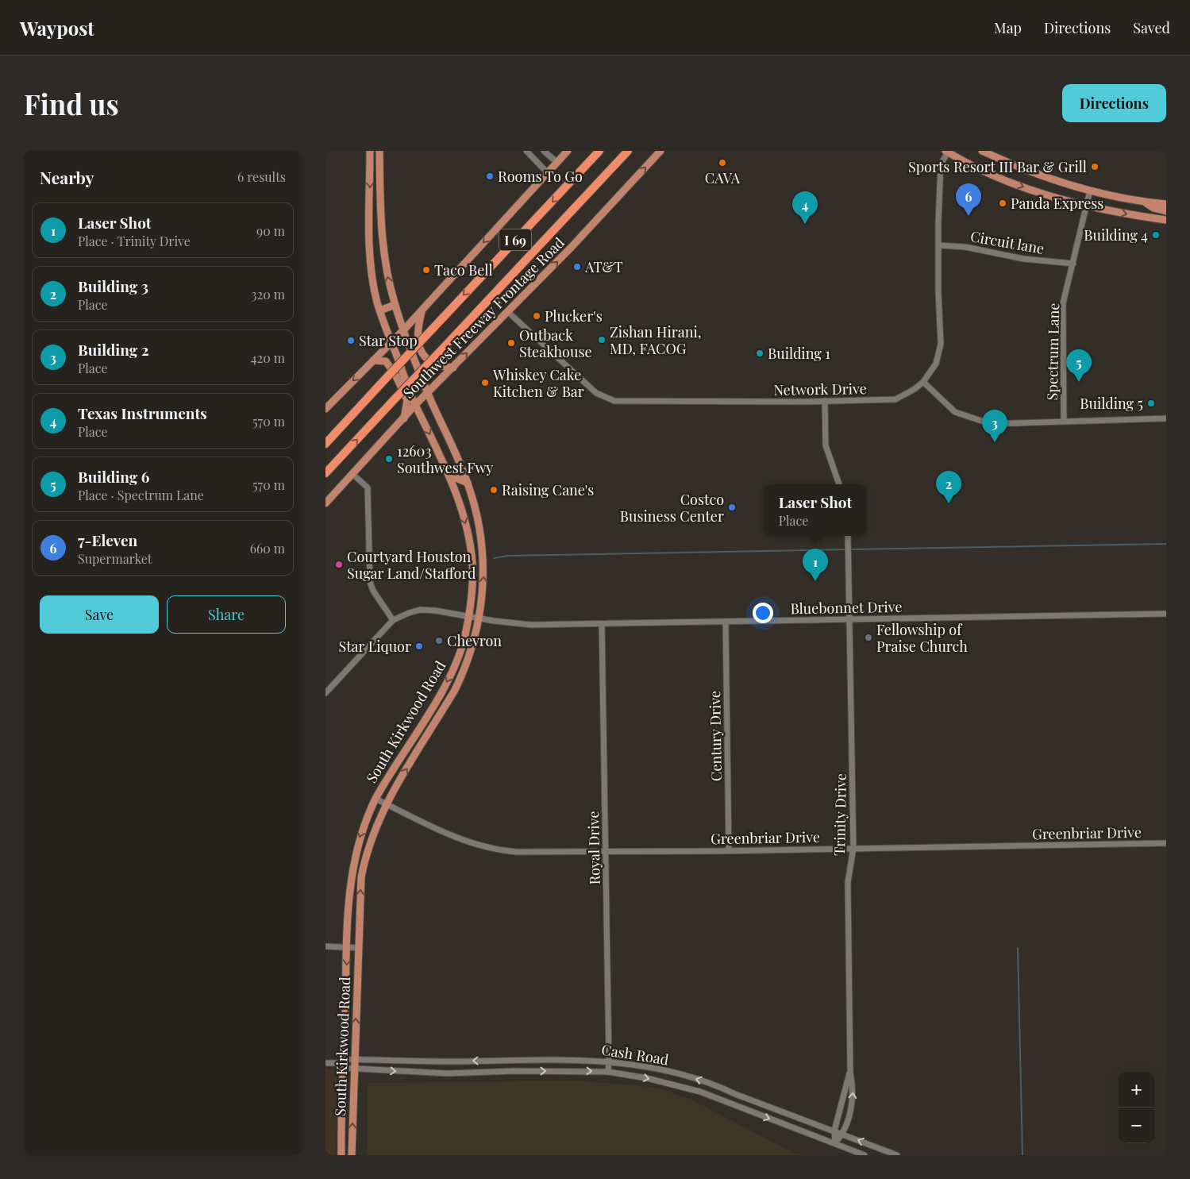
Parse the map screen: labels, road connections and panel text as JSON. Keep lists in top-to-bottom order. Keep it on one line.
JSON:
{"streets":{"highway":["I 69"],"main road":["Southwest Freeway Frontage Road","South Kirkwood Road"],"street":["Circuit lane","Spectrum Lane","Network Drive","Bluebonnet Drive","Century Drive","Trinity Drive","Greenbriar Drive","Royal Drive","Cash Road"]},"crossings":[["Circuit lane","Spectrum Lane"],["Circuit lane","Network Drive"],["Southwest Freeway Frontage Road","Network Drive"],["Southwest Freeway Frontage Road","South Kirkwood Road"],["Bluebonnet Drive","South Kirkwood Road"],["Bluebonnet Drive","Century Drive"],["Bluebonnet Drive","Trinity Drive"],["Bluebonnet Drive","Royal Drive"],["South Kirkwood Road","Greenbriar Drive"],["South Kirkwood Road","Cash Road"],["Century Drive","Greenbriar Drive"],["Trinity Drive","Greenbriar Drive"],["Trinity Drive","Cash Road"],["Greenbriar Drive","Royal Drive"],["Royal Drive","Cash Road"]],"one_way":["Southwest Freeway Frontage Road"],"places":["CAVA","Sports Resort III Bar & Grill","Rooms To Go","Panda Express","Building 4","AT&T","Taco Bell","Plucker's","Zishan Hirani, MD, FACOG","Star Stop","Outback Steakhouse","Building 1","Whiskey Cake Kitchen & Bar","Building 5","12603 Southwest Fwy","Raising Cane's","Costco Business Center","Courtyard Houston Sugar Land/Stafford","Fellowship of Praise Church","Chevron","Star Liquor"],"page":{"header":"Waypost","nav":["Map","Directions","Saved"],"buttons":["Directions",["Save","Share"]],"title":"Find us","heading":["Nearby","6 results"],"pins":["6","4","5","3","2","1"],"list":[{"mark":"1","name":"Laser Shot","note":"Place · Trinity Drive","value":"90 m"},{"mark":"2","name":"Building 3","note":"Place","value":"320 m"},{"mark":"3","name":"Building 2","note":"Place","value":"420 m"},{"mark":"4","name":"Texas Instruments","note":"Place","value":"570 m"},{"mark":"5","name":"Building 6","note":"Place · Spectrum Lane","value":"570 m"},{"mark":"6","name":"7-Eleven","note":"Supermarket","value":"660 m"}],"popup":["Laser Shot","Place"],"map_buttons":["+","−"]}}
